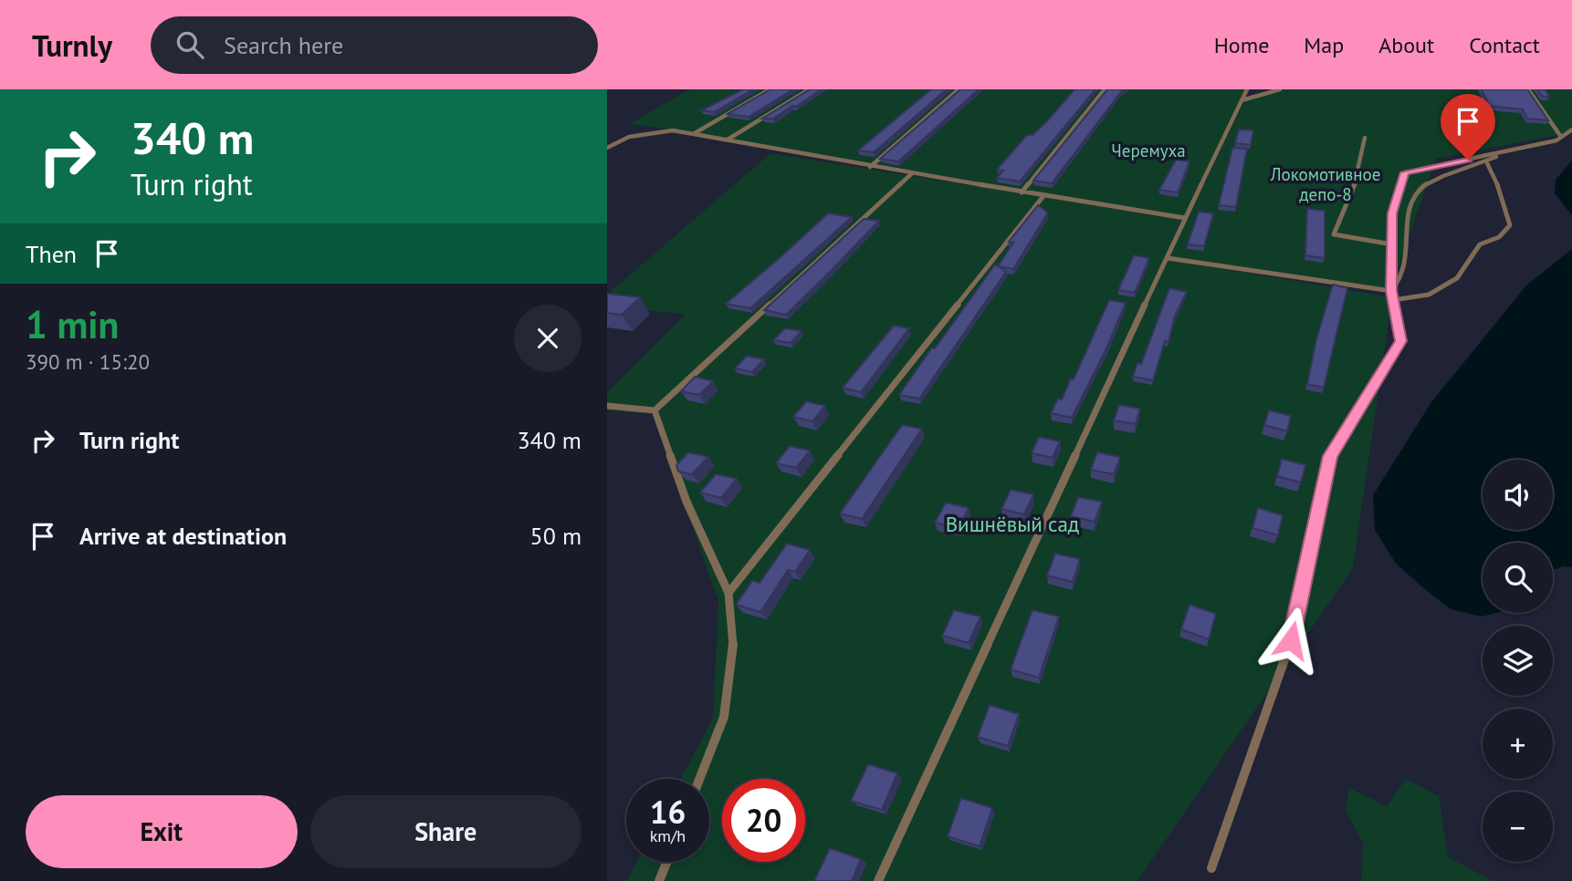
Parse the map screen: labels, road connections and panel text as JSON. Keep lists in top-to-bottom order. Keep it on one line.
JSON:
{"parks":["Черемуха","Локомотивное депо-8","Вишнёвый сад"],"page":{"header":"Turnly","search":"Search here","nav":["Home","Map","About","Contact"],"turn":["340 m","Turn right"],"then":"Then","heading":["1 min","390 m · 15:20"],"list":[{"name":"Turn right","value":"340 m"},{"name":"Arrive at destination","value":"50 m"}],"map_buttons":["+","−"],"speed":"16 km/h","limit":"20","buttons":["Exit","Share"]}}
